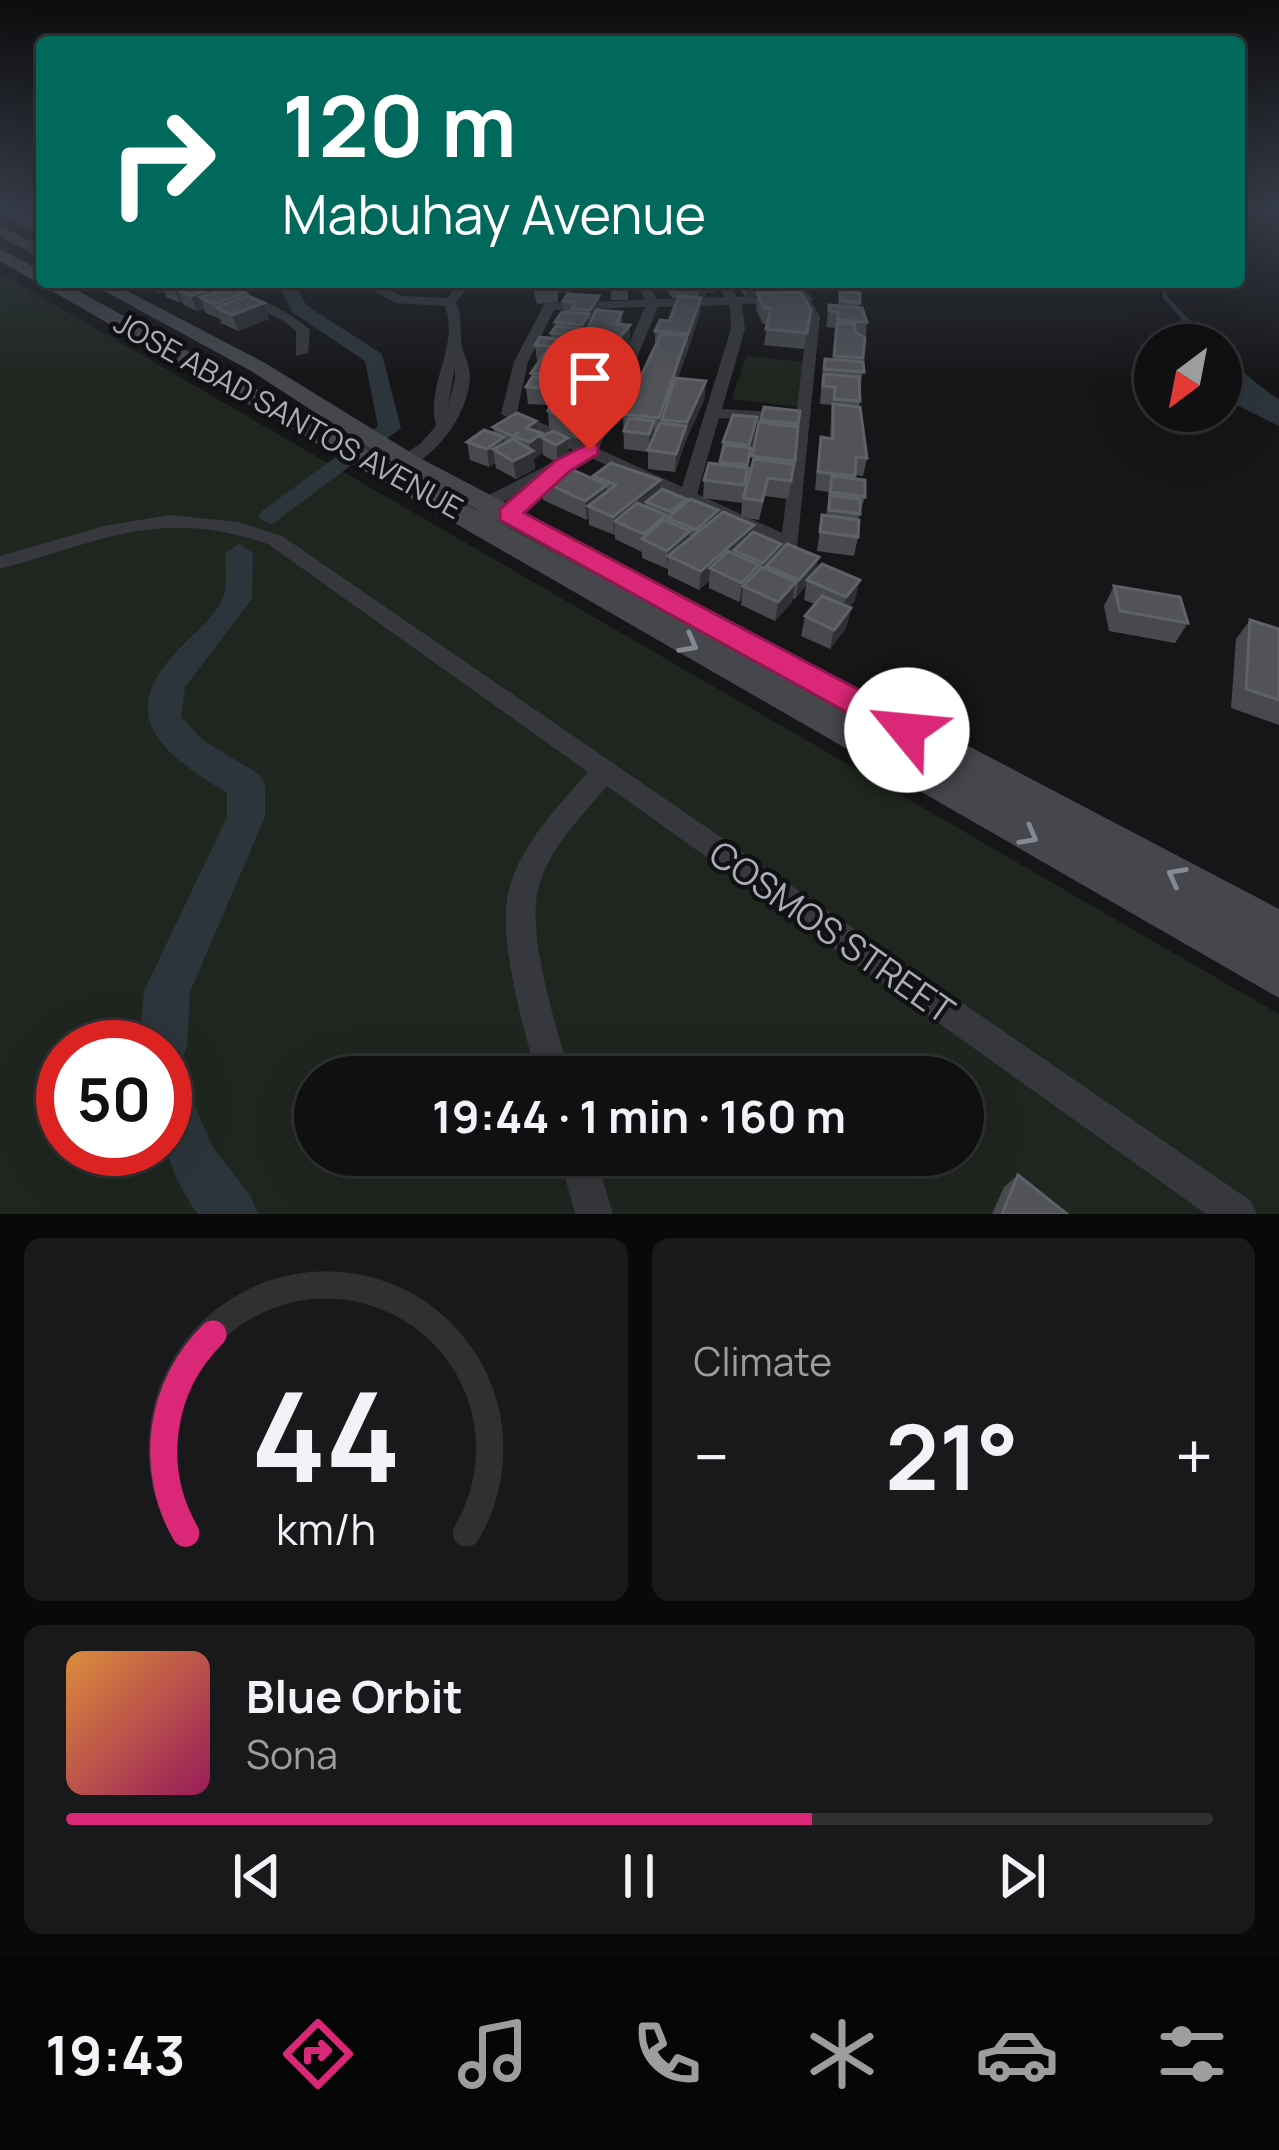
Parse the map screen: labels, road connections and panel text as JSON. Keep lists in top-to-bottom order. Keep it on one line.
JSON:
{"streets":{"main road":["JOSE ABAD SANTOS AVENUE"],"street":["COSMOS STREET"]},"north":"bottom left","page":{"turn":["120 m","Mabuhay Avenue"],"limit":"50","trip":"19:44 · 1 min · 160 m","tile":"Climate","heat":["−","21°","+"],"song":["Blue Orbit","Sona"],"tabs":"19:43","gauge":["44","km/h"]}}
